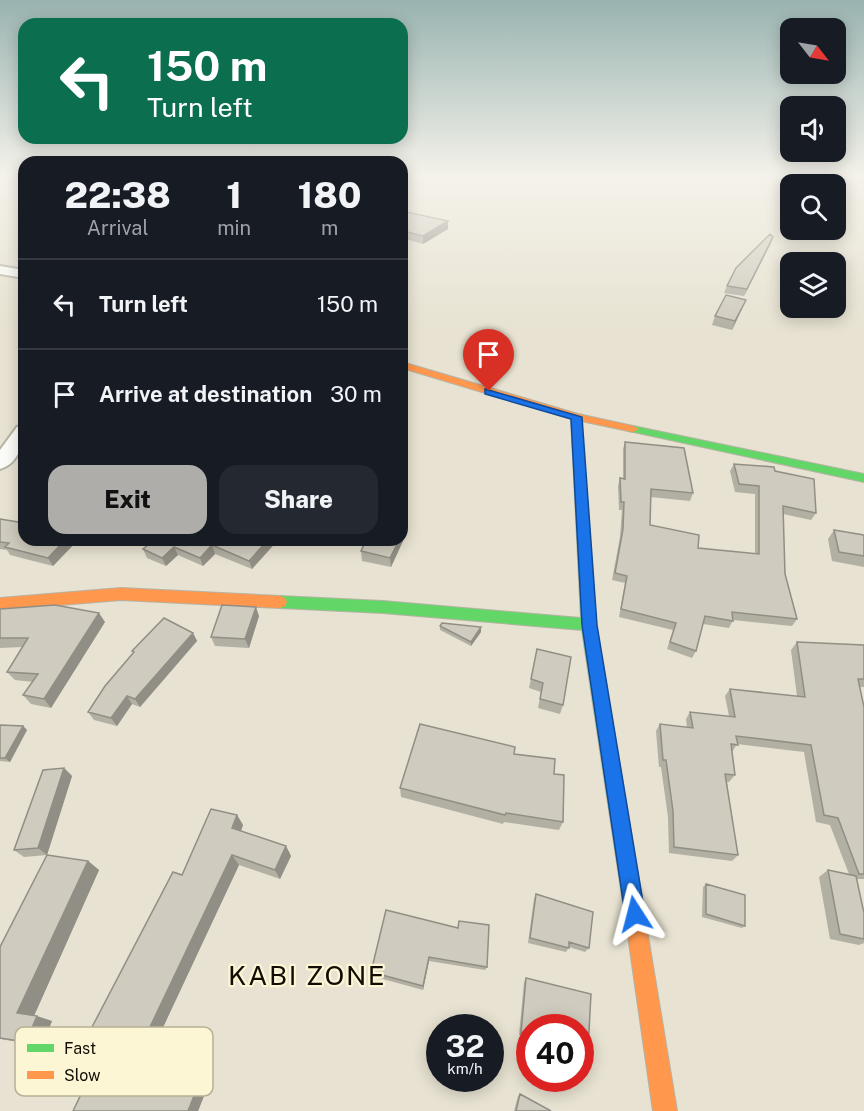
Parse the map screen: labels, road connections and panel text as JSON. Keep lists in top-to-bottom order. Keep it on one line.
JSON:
{"districts":["KABI ZONE"],"legend":["Fast","Slow"],"north":"bottom right","page":{"turn":["150 m","Turn left"],"eta":["22:38","Arrival","1","min","180","m"],"list":[{"name":"Turn left","value":"150 m"},{"name":"Arrive at destination","value":"30 m"}],"buttons":["Exit","Share"],"speed":"32 km/h","limit":"40"}}
